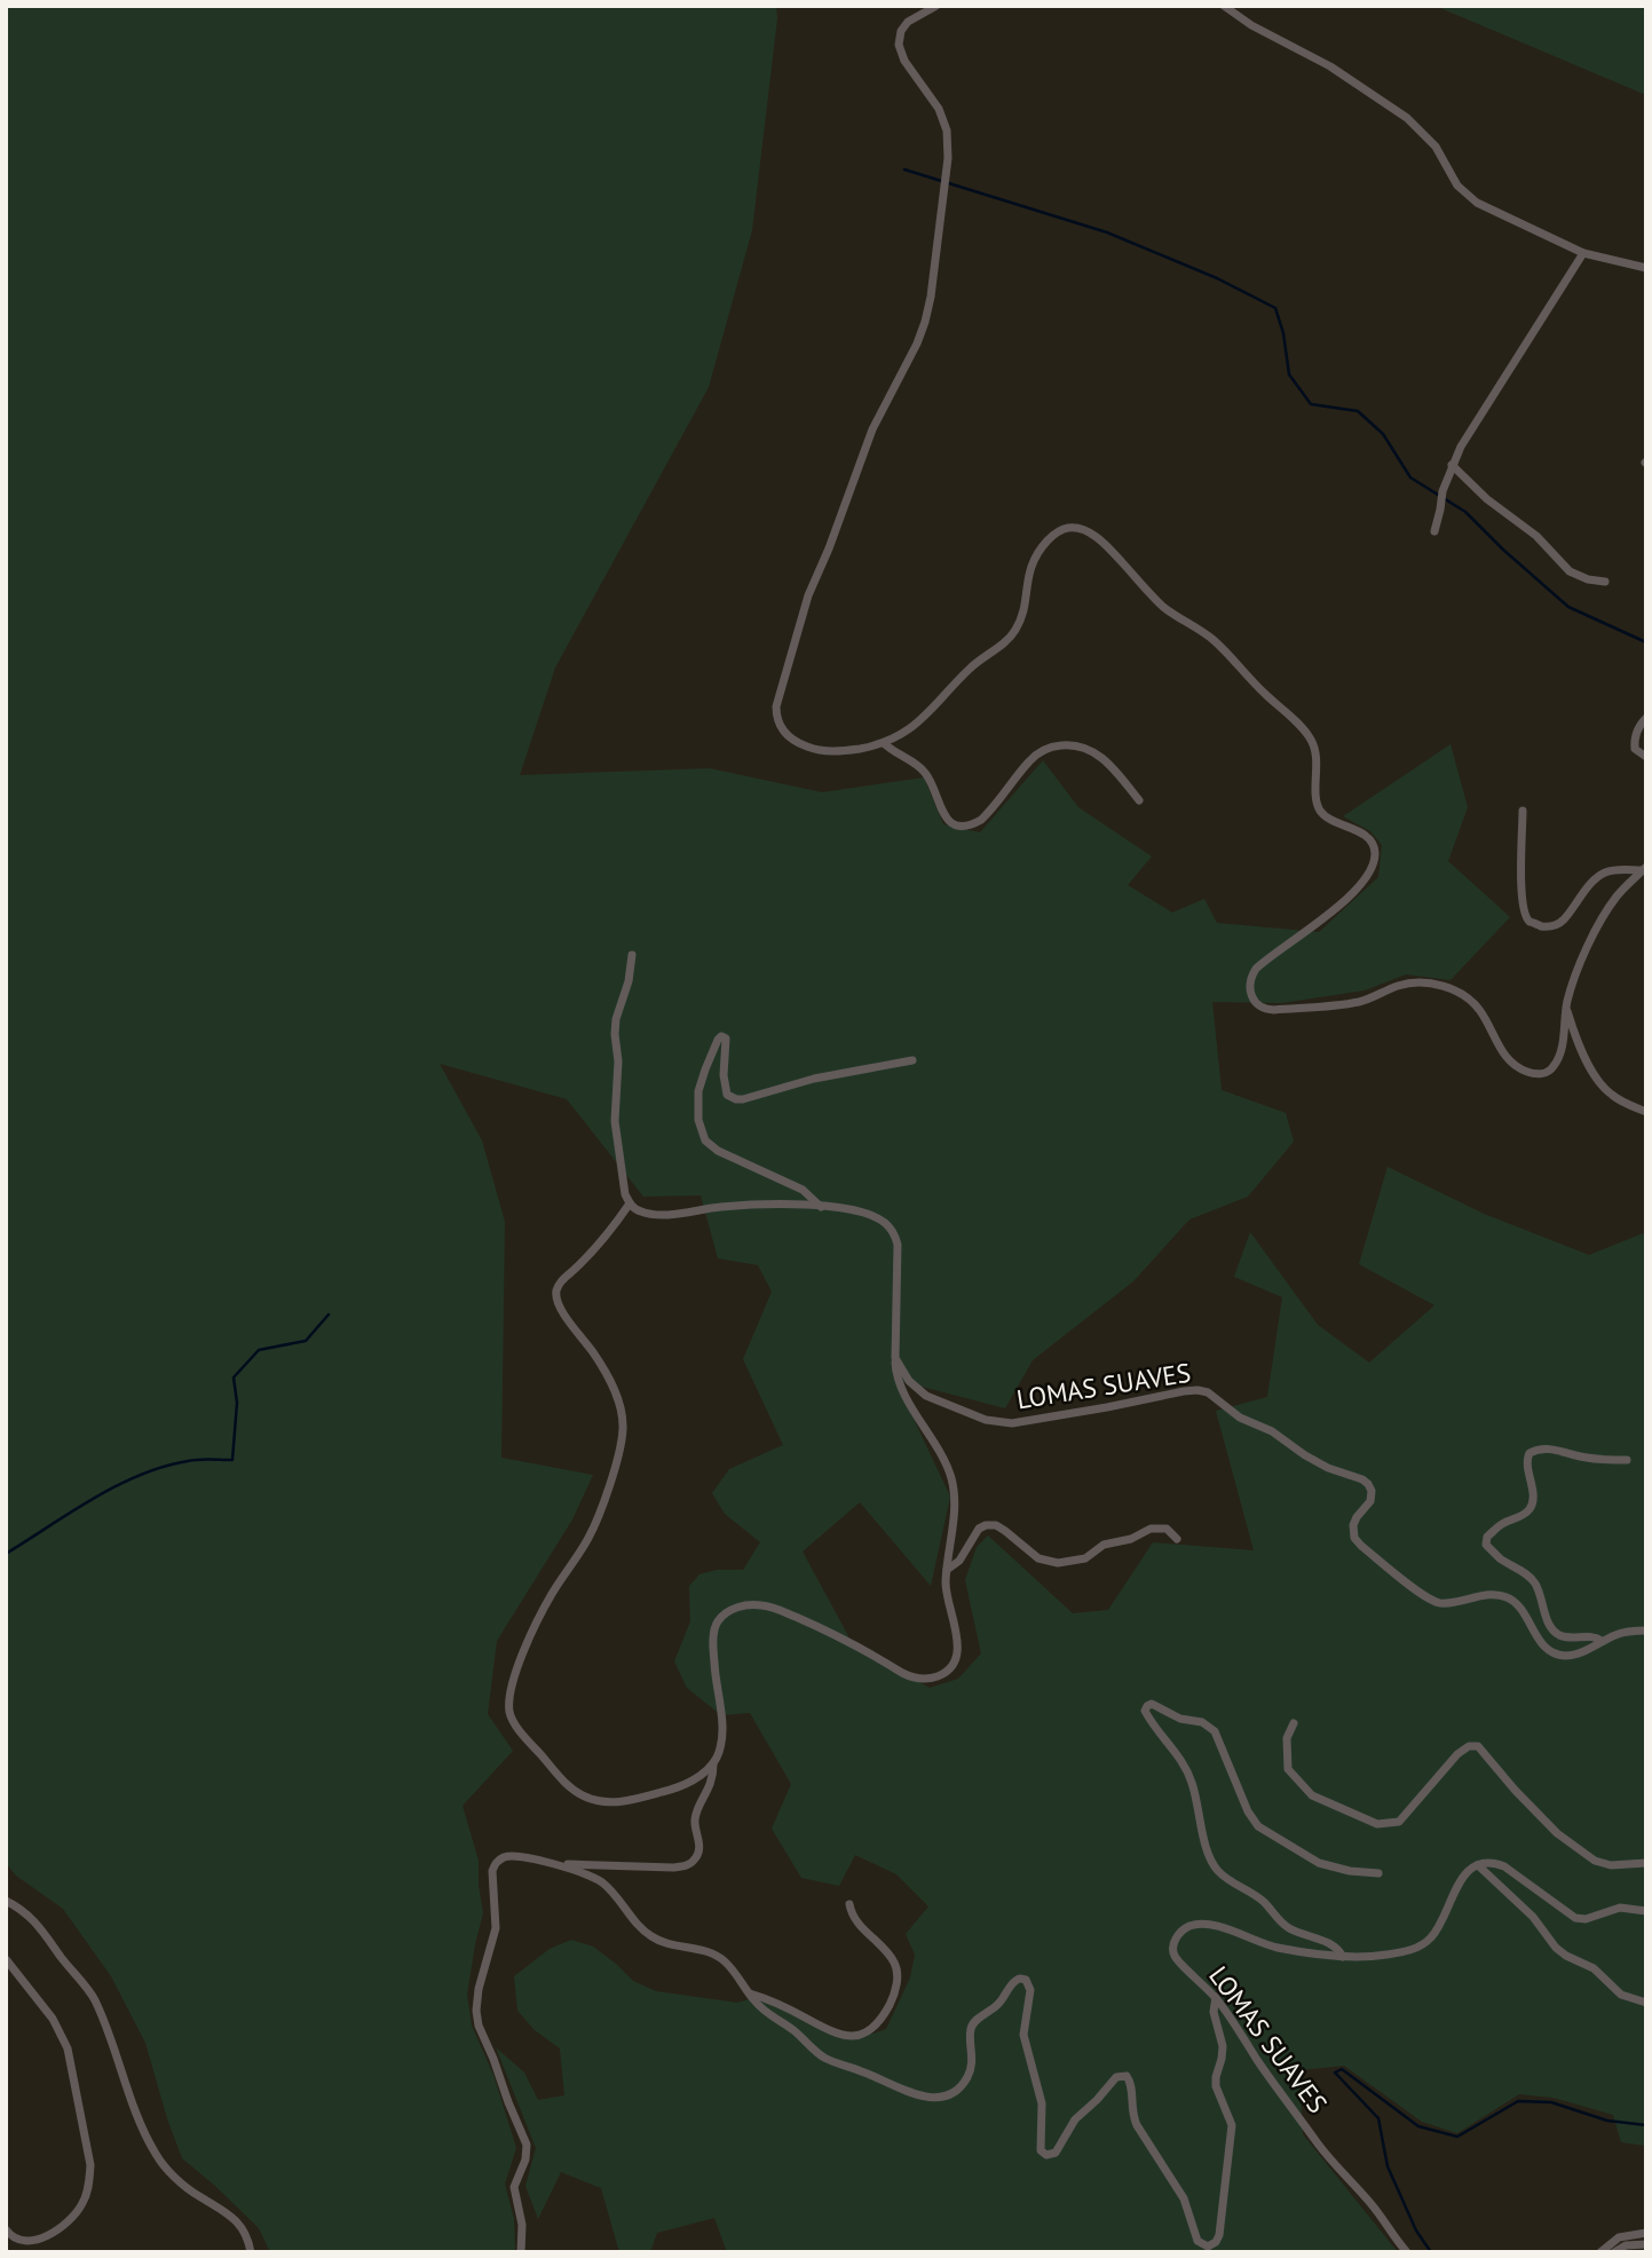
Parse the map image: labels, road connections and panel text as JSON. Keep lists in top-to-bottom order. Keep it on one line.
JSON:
{"streets":{"street":["LOMAS SUAVES"]}}
